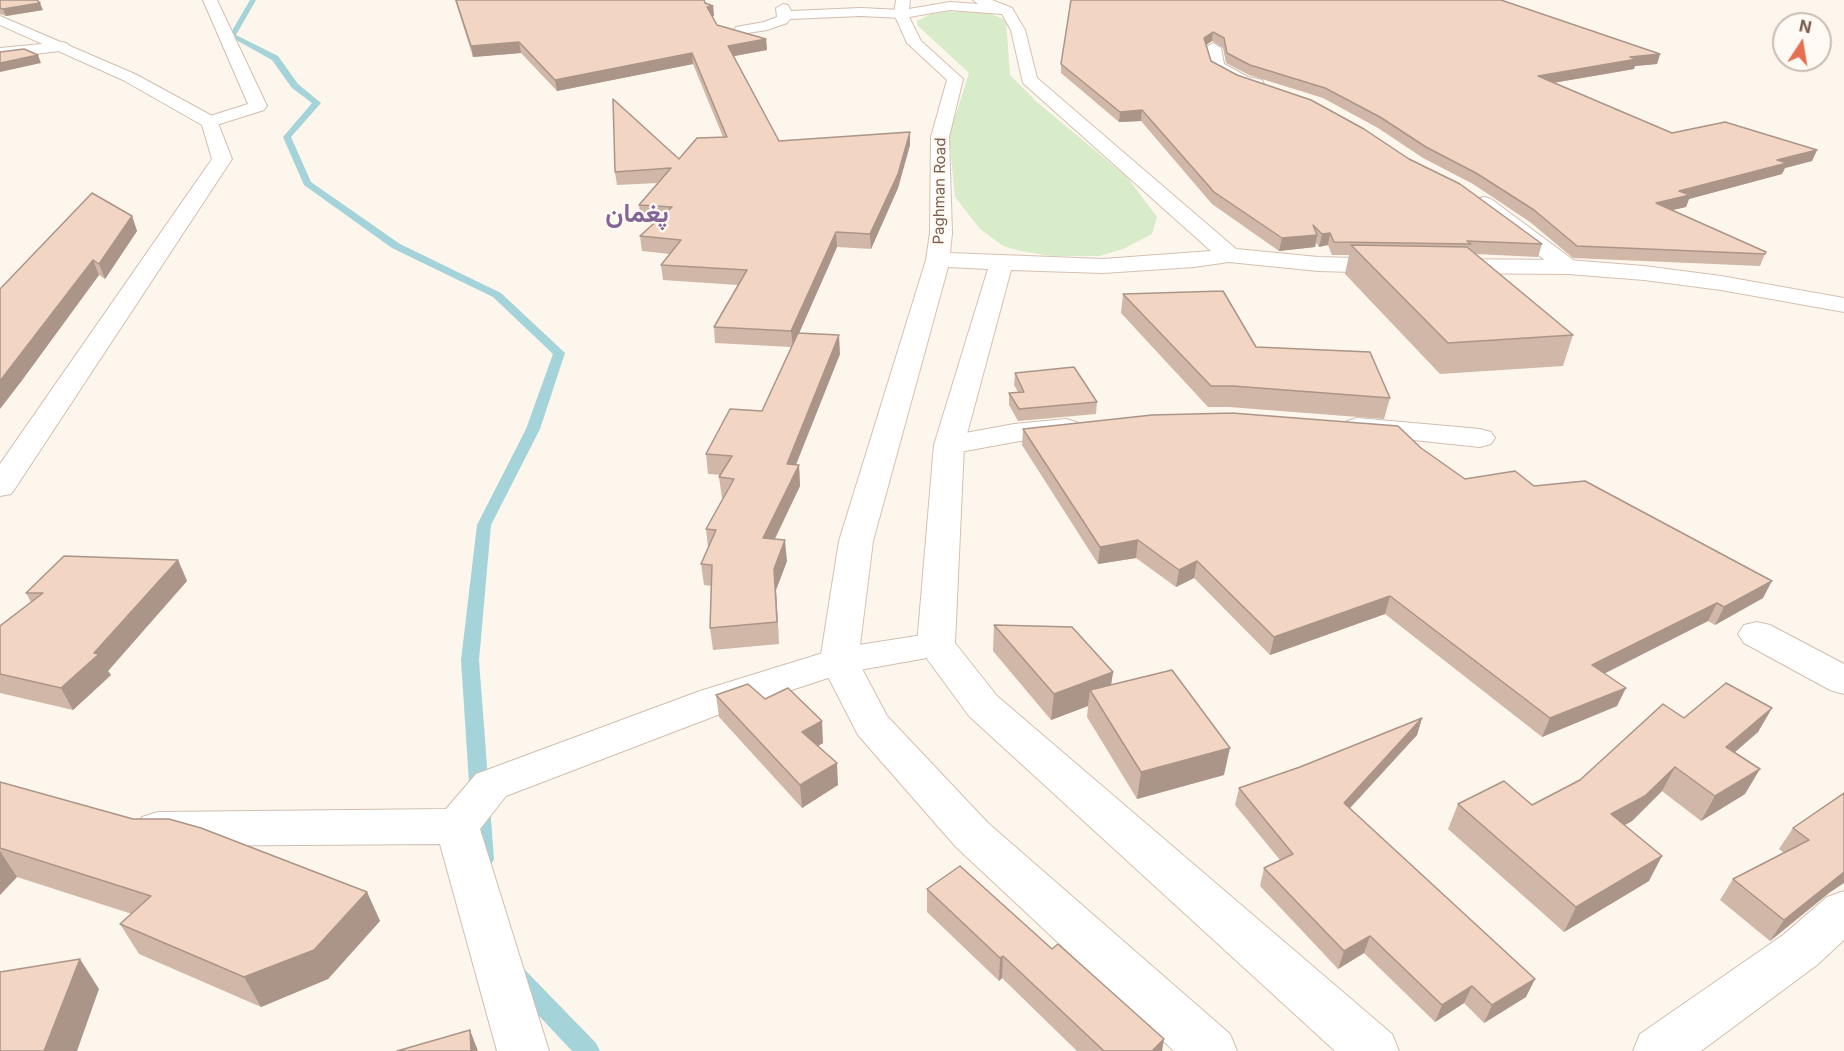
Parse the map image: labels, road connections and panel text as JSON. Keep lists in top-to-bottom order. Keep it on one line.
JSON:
{"streets":{"main road":["Paghman Road"]},"districts":["پغمان"],"north":"top"}
